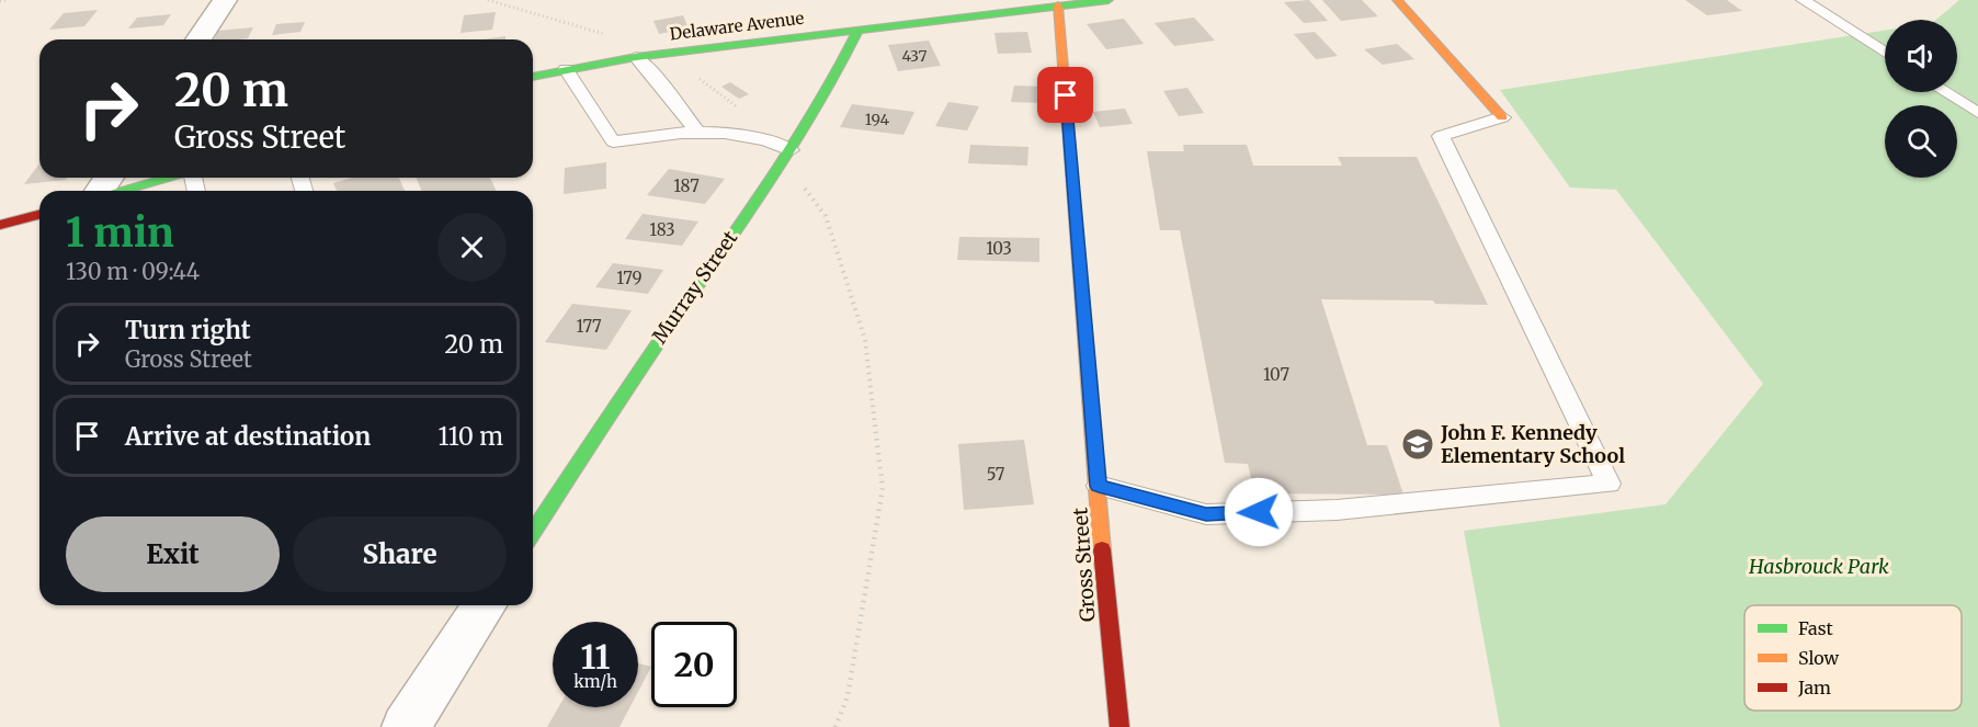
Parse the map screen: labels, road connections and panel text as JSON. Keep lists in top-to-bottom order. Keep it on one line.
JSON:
{"streets":{"street":["Delaware Avenue","Murray Street","Gross Street"]},"crossings":[["Delaware Avenue","Murray Street"],["Delaware Avenue","Gross Street"]],"parks":["Hasbrouck Park"],"places":{"school or university":["John F. Kennedy Elementary School"]},"house_numbers":["437","194","187","183","103","179","177","107","57"],"legend":["Fast","Slow","Jam"],"page":{"turn":["20 m","Gross Street"],"heading":["1 min","130 m · 09:44"],"list":[{"name":"Turn right","note":"Gross Street","value":"20 m"},{"name":"Arrive at destination","value":"110 m"}],"buttons":["Exit","Share"],"speed":"11 km/h","limit":"20"}}
